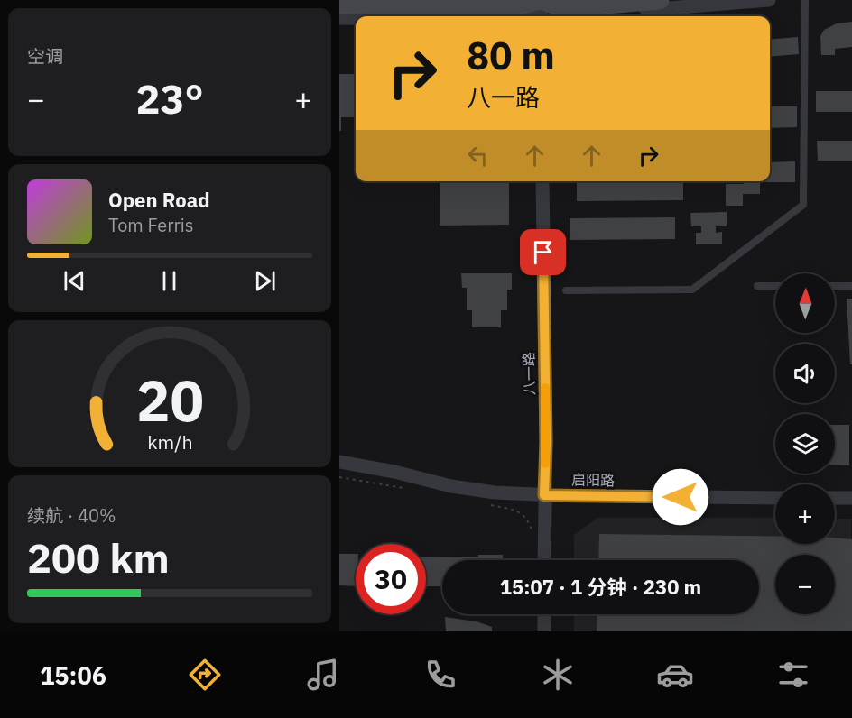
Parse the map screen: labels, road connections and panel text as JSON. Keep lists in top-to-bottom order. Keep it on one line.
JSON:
{"streets":{"street":["八一路","启阳路"]},"crossings":[["八一路","启阳路"]],"north":"top","page":{"tile":["空调",["续航 · 40%","200 km"]],"turn":["80 m","八一路"],"heat":["−","23°","+"],"song":["Open Road","Tom Ferris"],"map_buttons":["+","−"],"limit":"30","trip":"15:07 · 1 分钟 · 230 m","tabs":"15:06","gauge":["20","km/h"]}}
